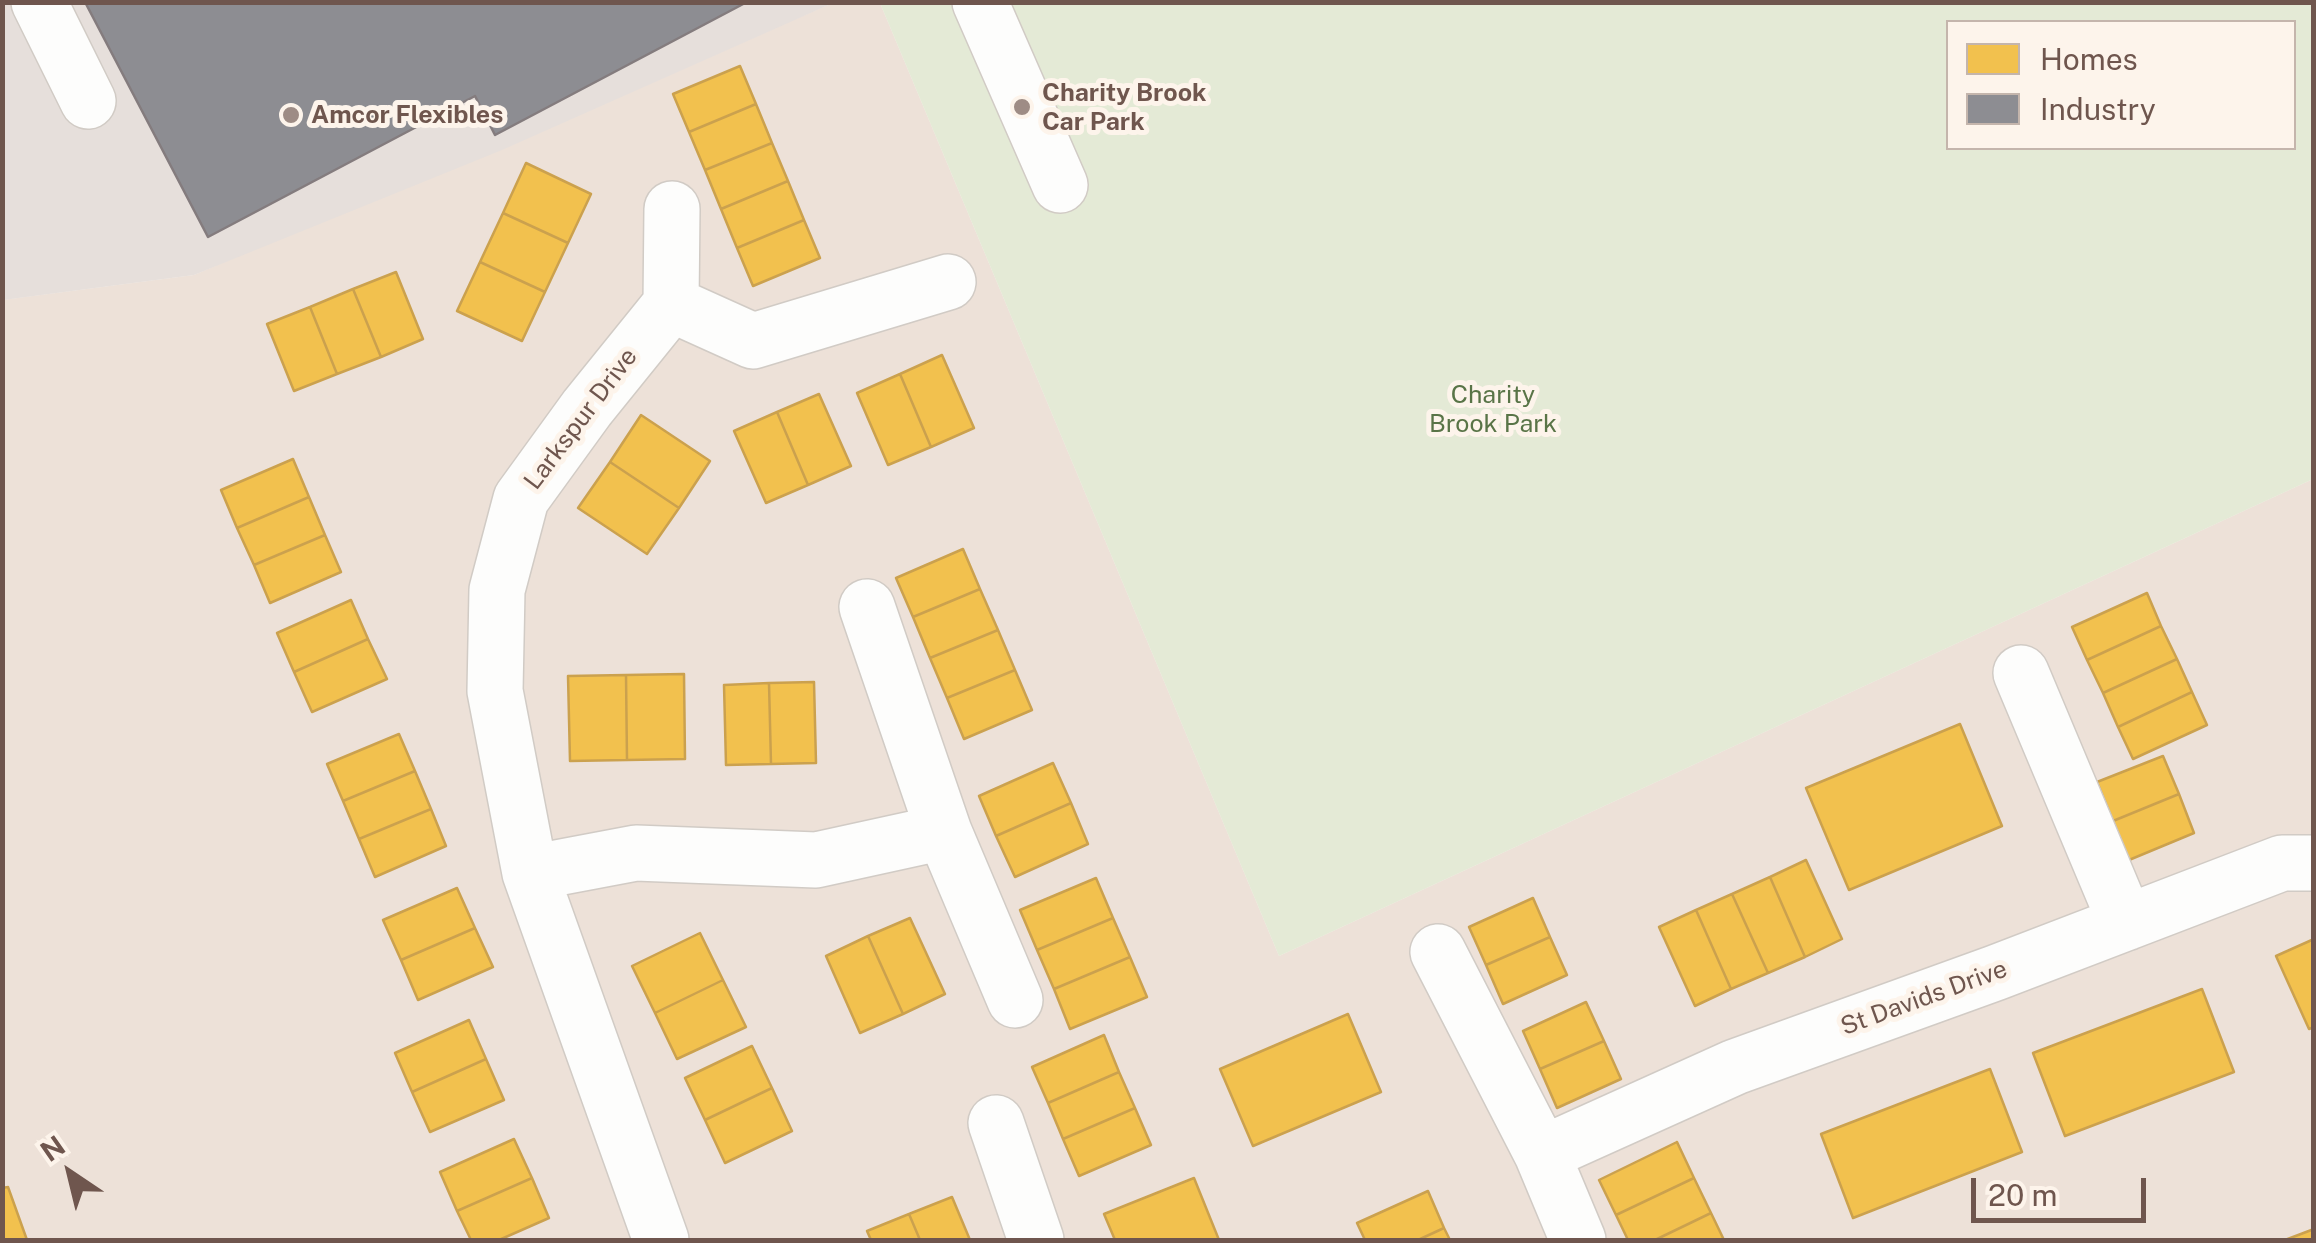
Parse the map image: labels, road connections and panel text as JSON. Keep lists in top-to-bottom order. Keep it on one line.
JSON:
{"streets":{"street":["Larkspur Drive","St Davids Drive"]},"parks":["Charity Brook Park"],"places":["Charity Brook Car Park","Amcor Flexibles"],"legend":["Homes","Industry"],"scale_bar":"20 m","north":"top left"}
